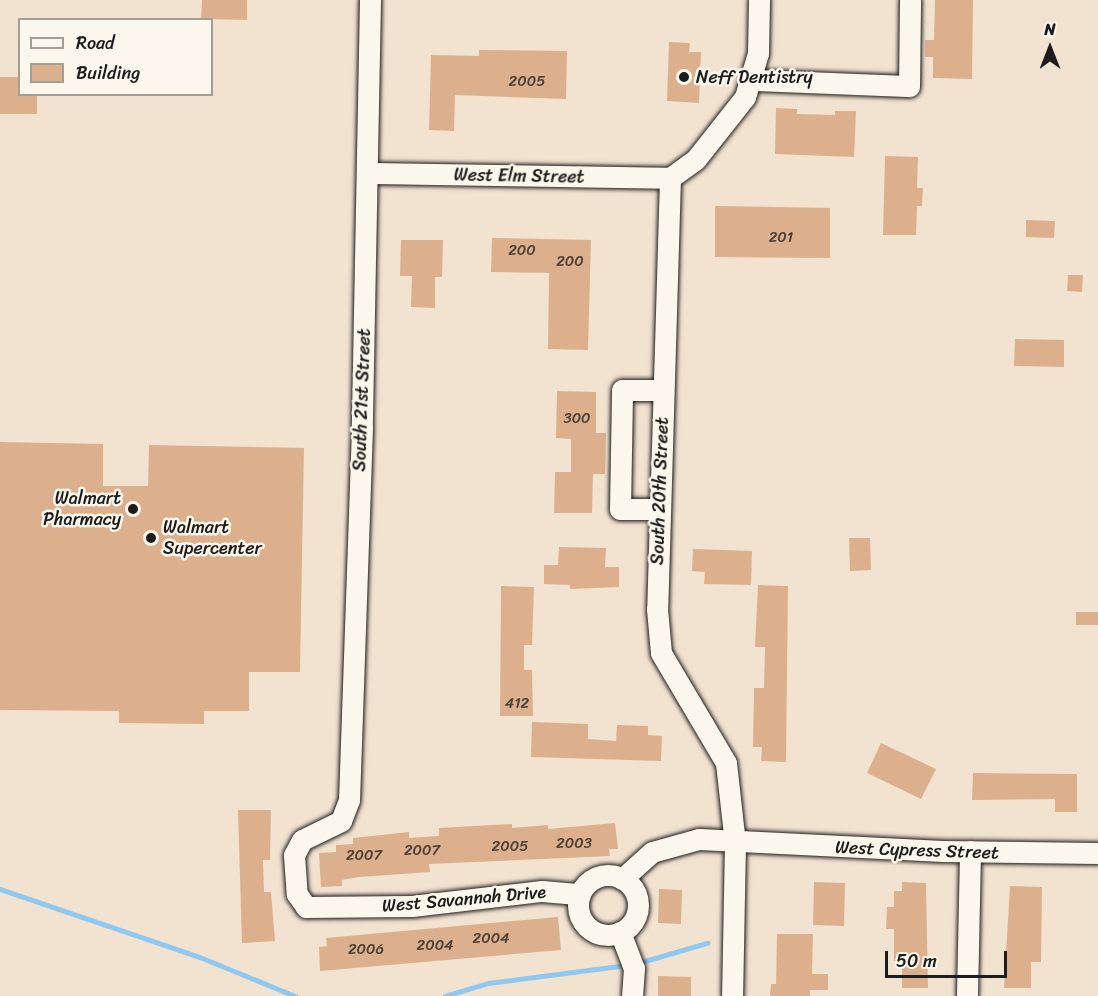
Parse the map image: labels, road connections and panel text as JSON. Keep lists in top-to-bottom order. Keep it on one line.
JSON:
{"streets":{"street":["West Elm Street","South 21st Street","South 20th Street","West Cypress Street","West Savannah Drive"]},"crossings":[["West Elm Street","South 21st Street"],["West Elm Street","South 20th Street"],["South 21st Street","West Savannah Drive"],["South 20th Street","West Cypress Street"]],"places":["Neff Dentistry","Walmart Pharmacy","Walmart Supercenter"],"house_numbers":["2005","201","200","200","300","412","2003","2005","2007","2007","2004","2004","2006"],"legend":["Road","Building"],"scale_bar":"50 m","north":"top"}
